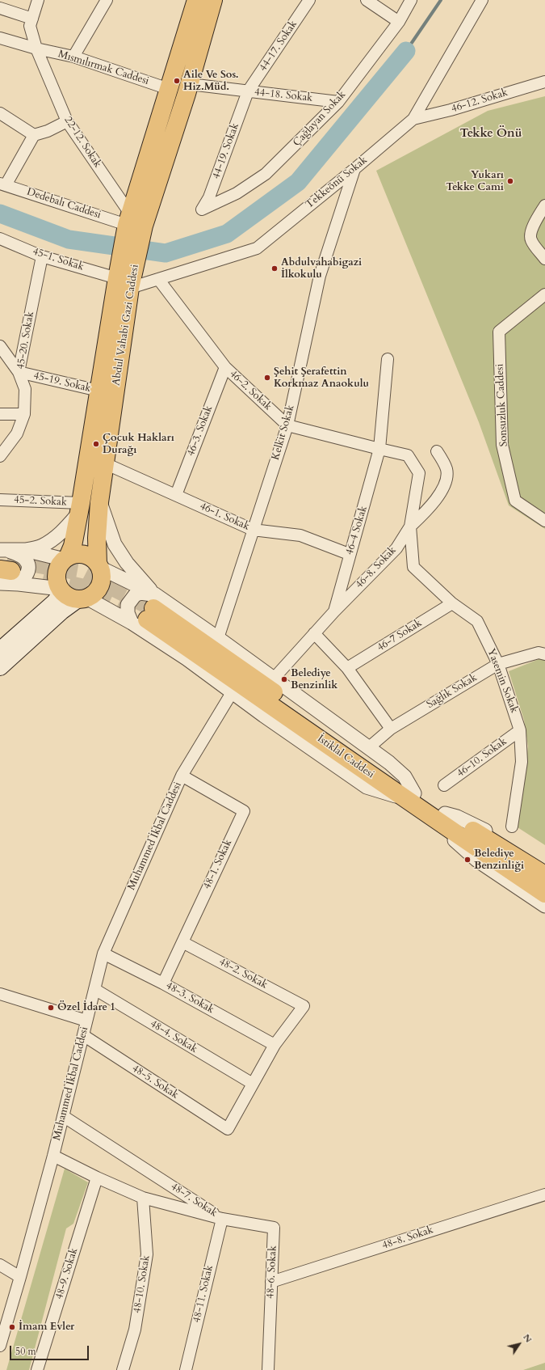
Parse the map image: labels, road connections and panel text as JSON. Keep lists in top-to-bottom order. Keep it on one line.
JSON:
{"streets":{"main road":["Abdul Vahabi Gazi Caddesi","İstiklal Caddesi"],"street":["44-17. Sokak","Mısmılırmak Caddesi","44-18. Sokak","46-12. Sokak","Çağlayan Sokak","22-12. Sokak","44-19. Sokak","Tekkeönü Sokak","Dedebalı Caddesi","45-1. Sokak","45-20. Sokak","45-19. Sokak","46-2. Sokak","Sonsuzluk Caddesi","46-3. Sokak","Kelkit Sokak","45-2. Sokak","46-1. Sokak","46-4 Sokak","46-8. Sokak","46-7 Sokak","Yasemin Sokak","Sağlık Sokak","46-10. Sokak","Muhammed İkbal Caddesi","48-1. Sokak","48-2. Sokak","48-3. Sokak","48-4. Sokak","48-5. Sokak","48-7. Sokak","48-8. Sokak","48-6. Sokak","48-9. Sokak","48-10. Sokak","48-11. Sokak"]},"crossings":[["44-17. Sokak","44-18. Sokak"],["44-17. Sokak","44-19. Sokak"],["Mısmılırmak Caddesi","22-12. Sokak"],["Mısmılırmak Caddesi","Abdul Vahabi Gazi Caddesi"],["44-18. Sokak","Çağlayan Sokak"],["44-18. Sokak","44-19. Sokak"],["44-18. Sokak","Abdul Vahabi Gazi Caddesi"],["46-12. Sokak","Tekkeönü Sokak"],["Çağlayan Sokak","44-19. Sokak"],["22-12. Sokak","Dedebalı Caddesi"],["22-12. Sokak","Abdul Vahabi Gazi Caddesi"],["Tekkeönü Sokak","45-1. Sokak"],["Tekkeönü Sokak","Abdul Vahabi Gazi Caddesi"],["Tekkeönü Sokak","46-2. Sokak"],["Tekkeönü Sokak","Kelkit Sokak"],["Dedebalı Caddesi","Abdul Vahabi Gazi Caddesi"],["45-1. Sokak","Abdul Vahabi Gazi Caddesi"],["45-1. Sokak","45-20. Sokak"],["Abdul Vahabi Gazi Caddesi","45-19. Sokak"],["Abdul Vahabi Gazi Caddesi","45-2. Sokak"],["Abdul Vahabi Gazi Caddesi","46-1. Sokak"],["45-20. Sokak","45-19. Sokak"],["46-2. Sokak","46-3. Sokak"],["46-2. Sokak","Kelkit Sokak"],["46-2. Sokak","46-4 Sokak"],["46-2. Sokak","46-8. Sokak"],["46-3. Sokak","46-1. Sokak"],["Kelkit Sokak","46-1. Sokak"],["46-1. Sokak","46-4 Sokak"],["46-4 Sokak","46-8. Sokak"],["46-8. Sokak","Yasemin Sokak"],["46-7 Sokak","Yasemin Sokak"],["Yasemin Sokak","Sağlık Sokak"],["Yasemin Sokak","46-10. Sokak"],["Muhammed İkbal Caddesi","48-1. Sokak"],["Muhammed İkbal Caddesi","48-3. Sokak"],["Muhammed İkbal Caddesi","48-4. Sokak"],["Muhammed İkbal Caddesi","48-5. Sokak"],["Muhammed İkbal Caddesi","48-7. Sokak"],["48-1. Sokak","48-2. Sokak"],["48-1. Sokak","48-3. Sokak"],["48-2. Sokak","48-3. Sokak"],["48-4. Sokak","48-5. Sokak"],["48-7. Sokak","48-6. Sokak"],["48-7. Sokak","48-9. Sokak"],["48-7. Sokak","48-10. Sokak"],["48-7. Sokak","48-11. Sokak"],["48-8. Sokak","48-6. Sokak"],["48-6. Sokak","48-11. Sokak"]],"districts":["Tekke Önü"],"places":["Aile Ve Sos. Hiz.Müd.","Yukarı Tekke Cami","Abdulvahabigazi İlkokulu","Şehit Şerafettin Korkmaz Anaokulu","Çocuk Hakları Durağı","Belediye Benzinlik","Belediye Benzinliği","Özel İdare 1","İmam Evler"],"scale_bar":"50 m","north":"top right"}
